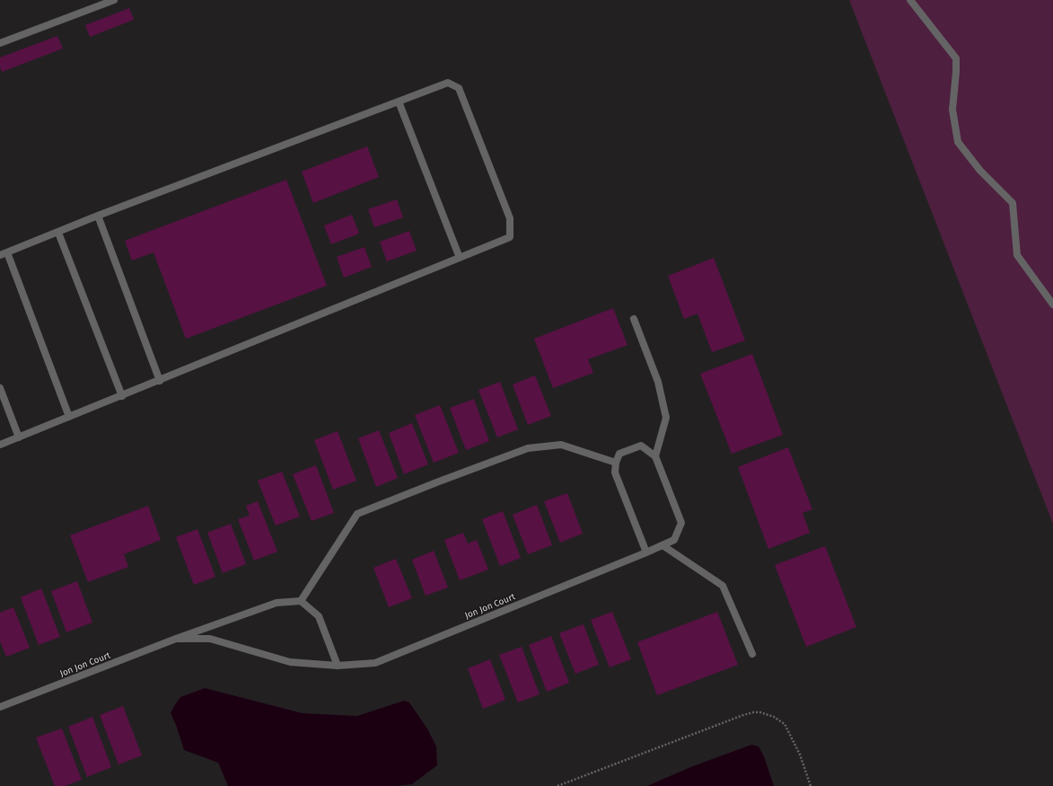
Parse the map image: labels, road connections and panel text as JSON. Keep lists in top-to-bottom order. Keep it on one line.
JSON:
{"streets":{"street":["Jon Jon Court"]}}
